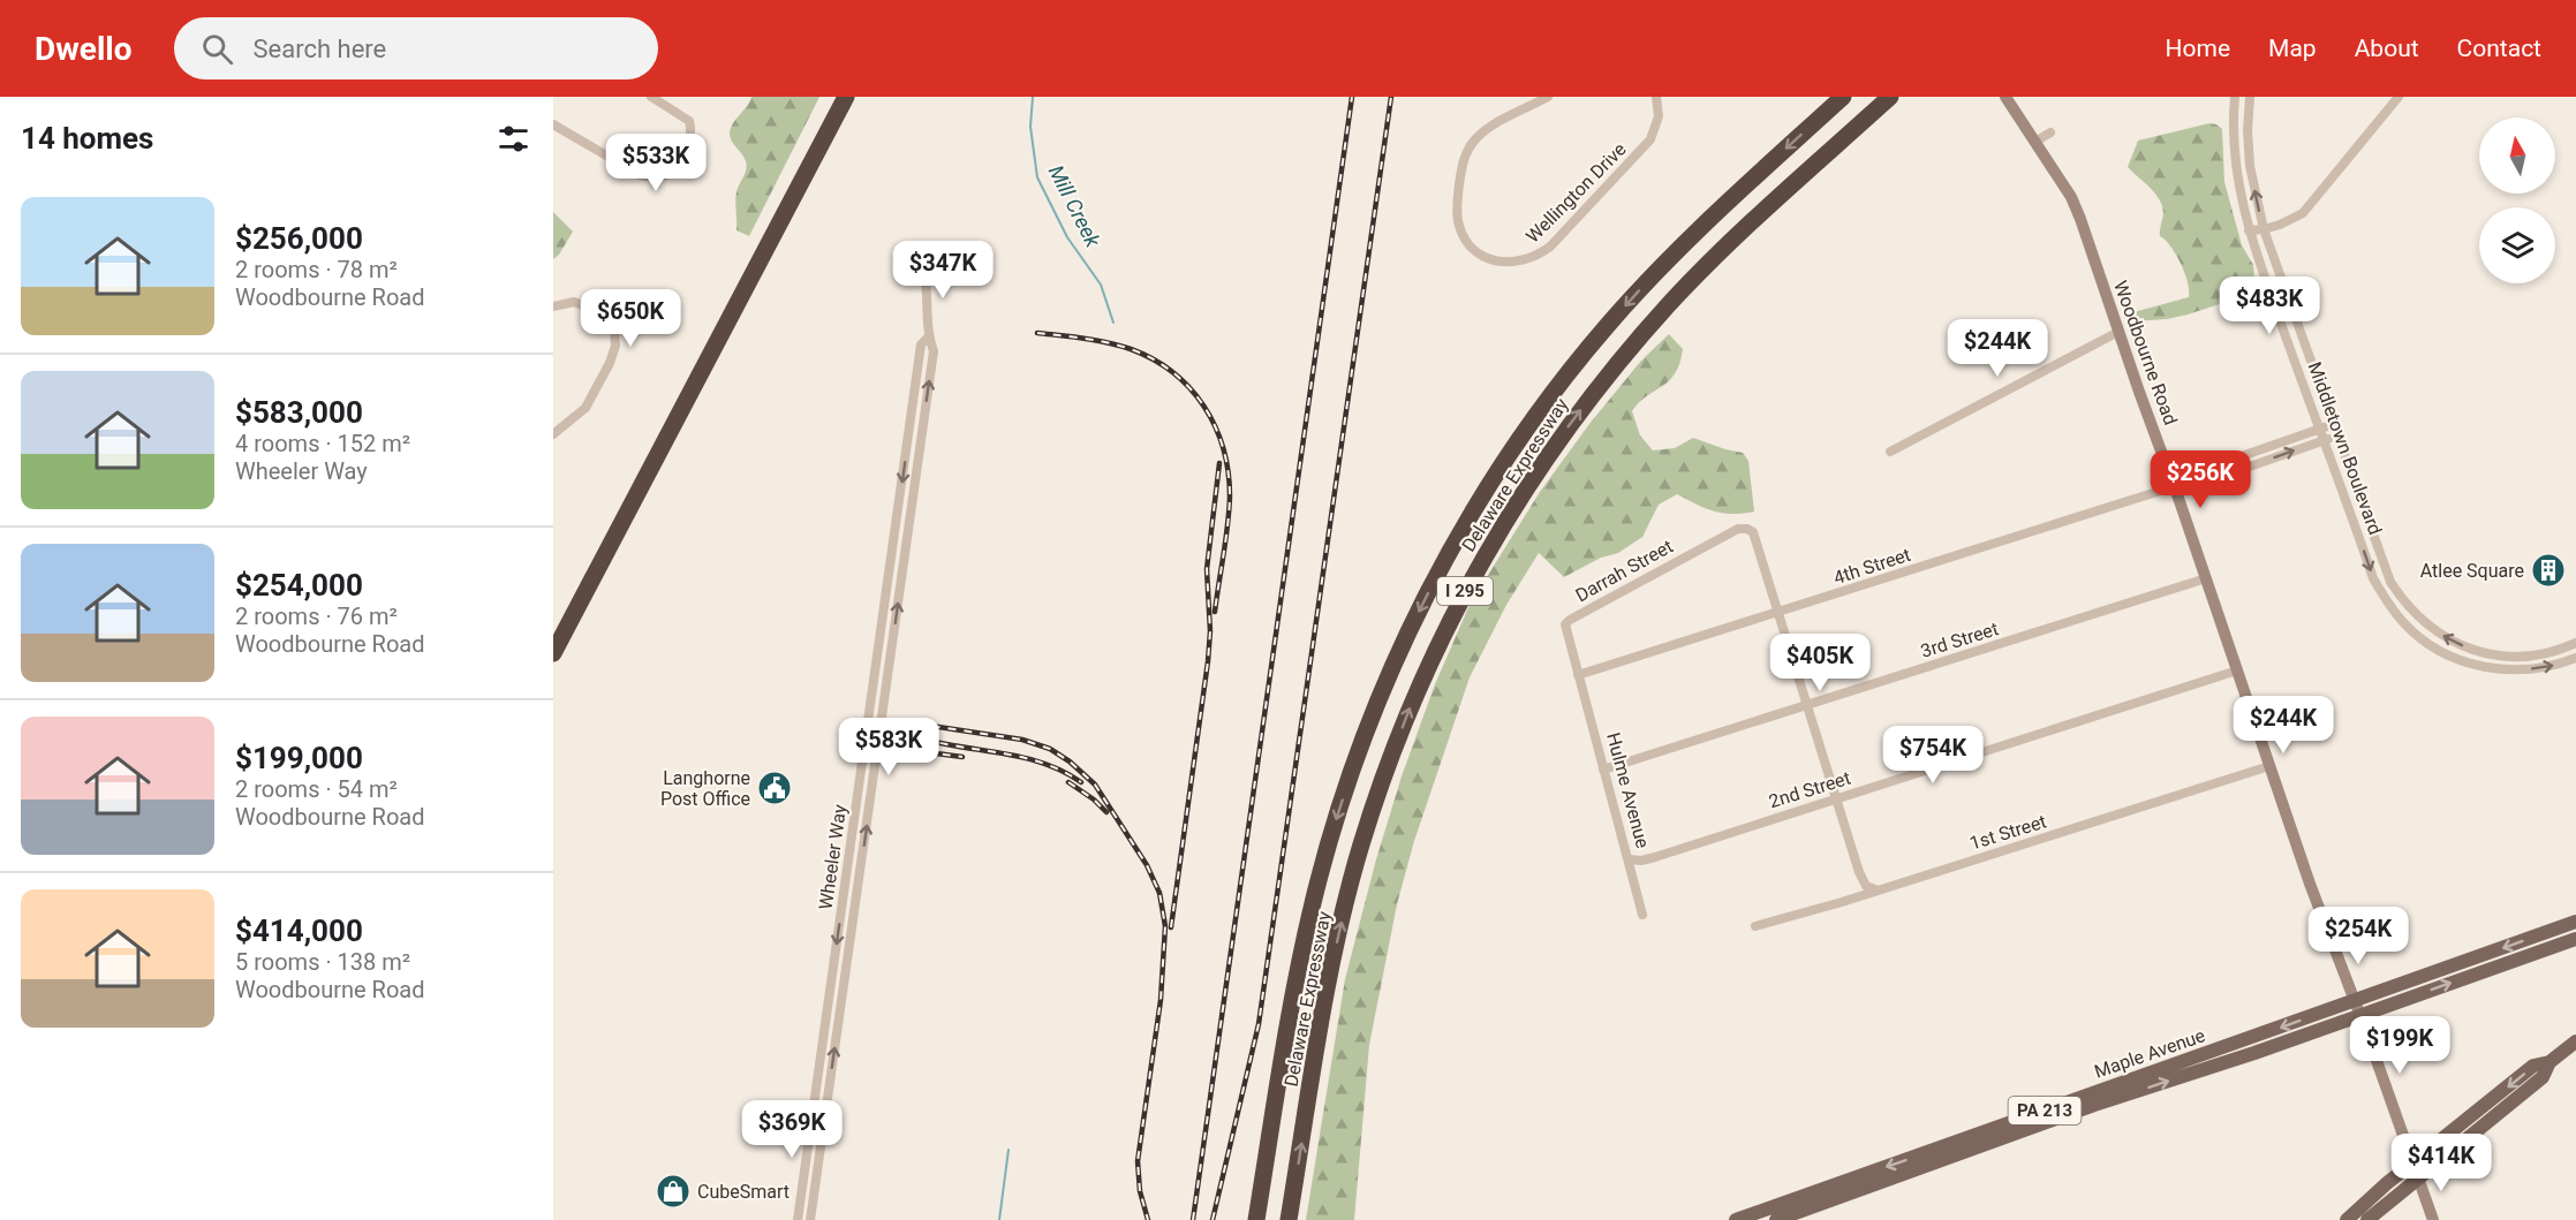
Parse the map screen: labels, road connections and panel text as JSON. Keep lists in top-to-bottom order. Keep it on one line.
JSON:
{"streets":{"highway":["Delaware Expressway","I 295"],"main road":["Woodbourne Road","Maple Avenue","PA 213"],"street":["Wellington Drive","Middletown Boulevard","4th Street","Darrah Street","3rd Street","2nd Street","Hulme Avenue","1st Street","Wheeler Way"]},"crossings":[["Woodbourne Road","4th Street"],["Woodbourne Road","3rd Street"],["Woodbourne Road","2nd Street"],["Woodbourne Road","1st Street"],["Woodbourne Road","Maple Avenue"],["Middletown Boulevard","4th Street"],["4th Street","Darrah Street"],["4th Street","Hulme Avenue"],["Darrah Street","Hulme Avenue"],["3rd Street","Hulme Avenue"],["2nd Street","Hulme Avenue"]],"water":["Mill Creek"],"places":{"building":["Atlee Square"],"public building":["Langhorne Post Office"],"shop":["CubeSmart"]},"north":"top","page":{"header":"Dwello","search":"Search here","nav":["Home","Map","About","Contact"],"heading":"14 homes","price":["$533K","$347K","$483K","$650K","$244K","$256K","$405K","$244K","$583K","$754K","$254K","$199K","$369K","$414K"],"list":[{"name":"$256,000","note":"2 rooms · 78 m² · Woodbourne Road"},{"name":"$583,000","note":"4 rooms · 152 m² · Wheeler Way"},{"name":"$254,000","note":"2 rooms · 76 m² · Woodbourne Road"},{"name":"$199,000","note":"2 rooms · 54 m² · Woodbourne Road"},{"name":"$414,000","note":"5 rooms · 138 m² · Woodbourne Road"}]}}
